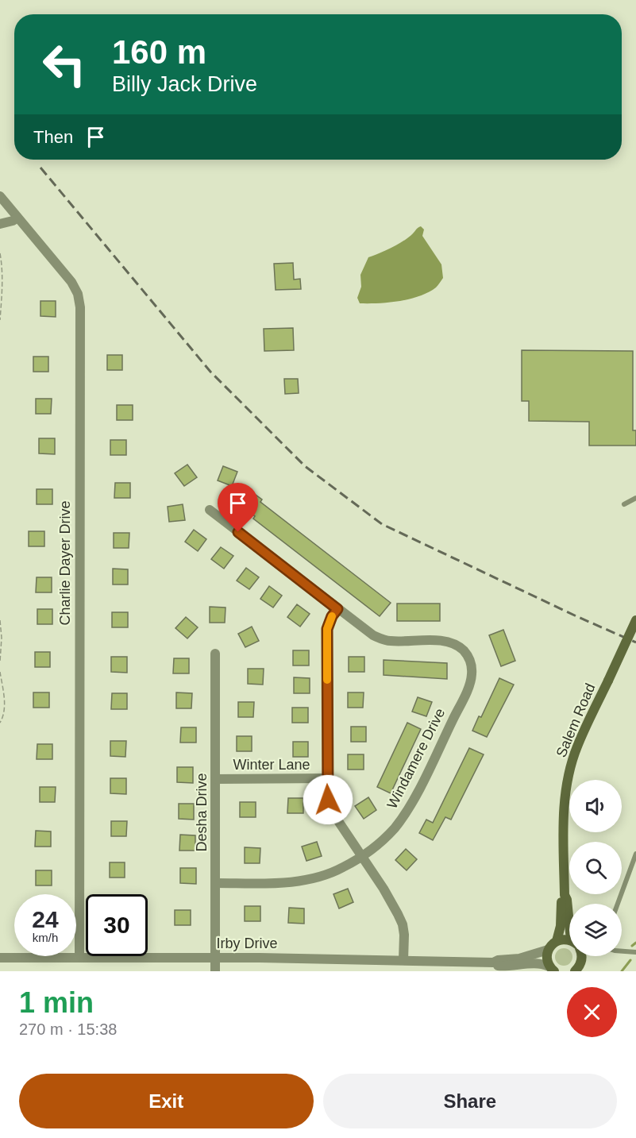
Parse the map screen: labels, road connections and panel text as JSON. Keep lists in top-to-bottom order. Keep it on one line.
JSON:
{"streets":{"main road":["Salem Road"],"street":["Charlie Dayer Drive","Windamere Drive","Winter Lane","Desha Drive","Irby Drive"]},"crossings":[["Charlie Dayer Drive","Irby Drive"],["Windamere Drive","Desha Drive"],["Winter Lane","Desha Drive"],["Desha Drive","Irby Drive"]],"page":{"turn":["160 m","Billy Jack Drive"],"then":"Then","speed":"24 km/h","limit":"30","heading":["1 min","270 m · 15:38"],"buttons":["Exit","Share"]}}
